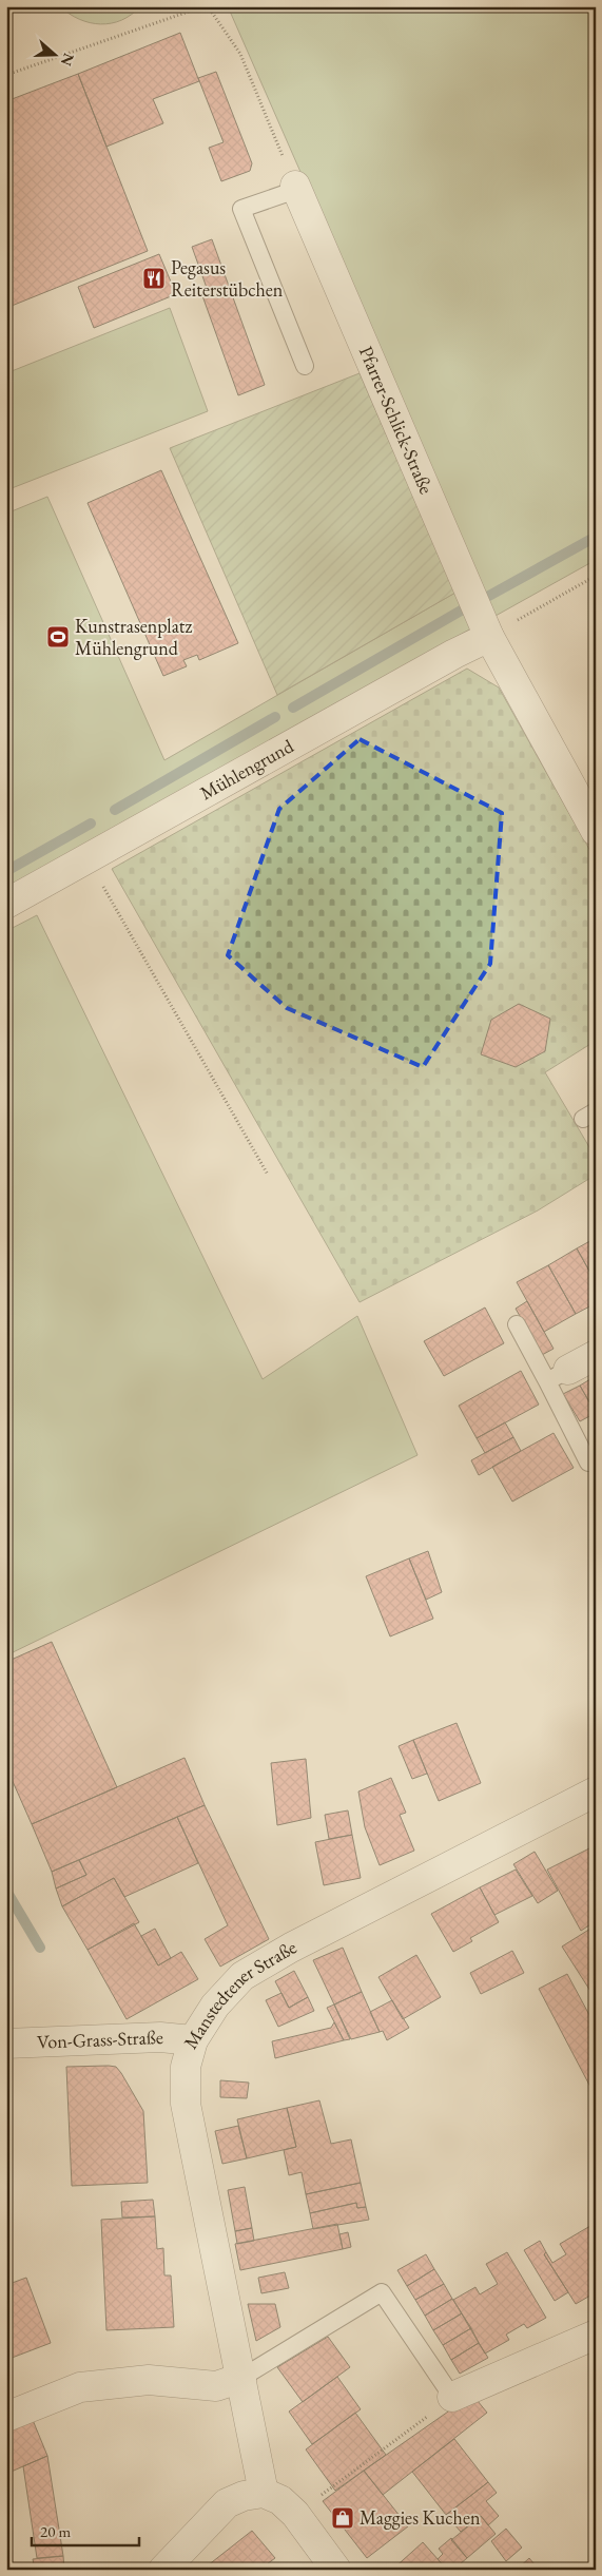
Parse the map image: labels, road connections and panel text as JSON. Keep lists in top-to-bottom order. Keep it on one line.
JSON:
{"streets":{"street":["Pfarrer-Schlick-Straße","Mühlengrund","Manstedtener Straße","Von-Grass-Straße"]},"crossings":[["Pfarrer-Schlick-Straße","Mühlengrund"],["Manstedtener Straße","Von-Grass-Straße"]],"places":{"restaurant":["Pegasus Reiterstübchen"],"sports":["Kunstrasenplatz Mühlengrund"],"shop":["Maggies Kuchen"]},"scale_bar":"20 m","north":"right"}
